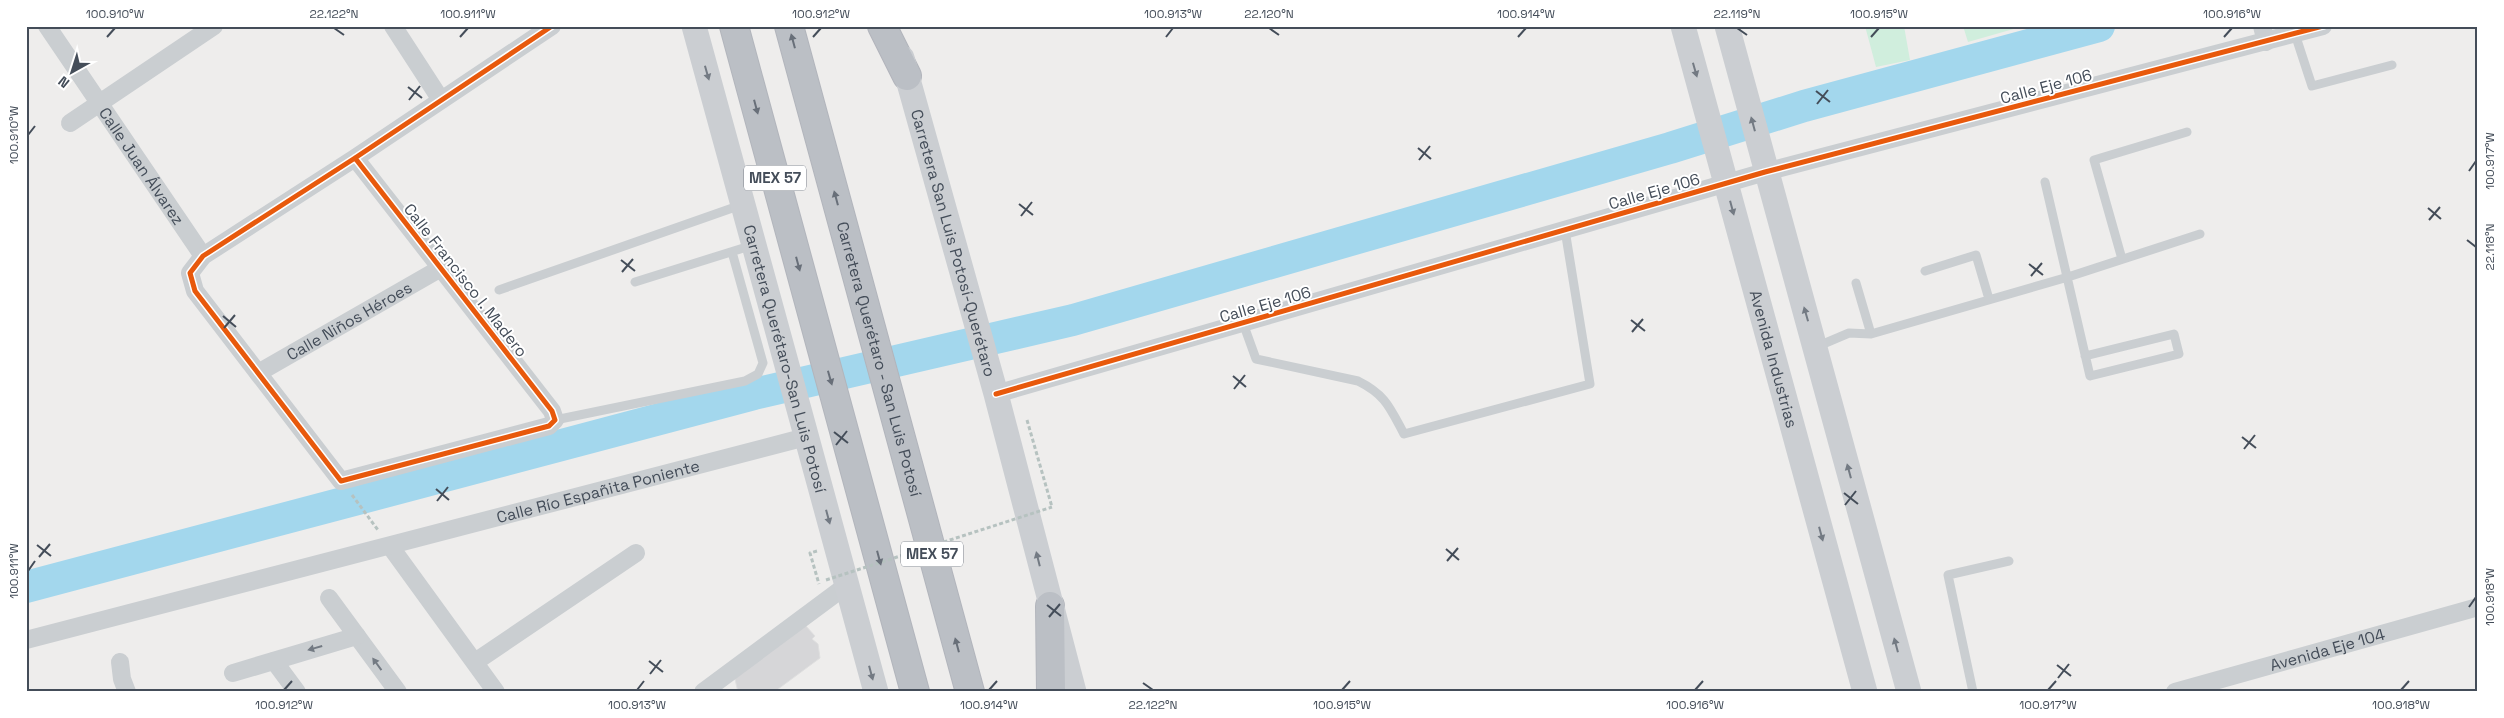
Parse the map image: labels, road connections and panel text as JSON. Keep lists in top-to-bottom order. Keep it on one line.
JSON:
{"streets":{"highway":["MEX 57","Carretera Querétaro - San Luis Potosí"],"main road":["Carretera San Luis Potosí-Querétaro","Carretera Querétaro-San Luis Potosí","Avenida Industrias"],"street":["Calle Eje 106","Calle Juan Álvarez","Calle Francisco I. Madero","Calle Niños Héroes","Calle Río Españita Poniente","Avenida Eje 104"]},"crossings":[["Calle Eje 106","Carretera San Luis Potosí-Querétaro"],["Calle Eje 106","Avenida Industrias"],["Calle Francisco I. Madero","Calle Niños Héroes"],["Carretera Querétaro-San Luis Potosí","Calle Río Españita Poniente"]],"one_way":["Carretera Querétaro-San Luis Potosí"],"north":"bottom left","coordinates":["100.910°W","22.122°N","100.911°W","100.912°W","100.913°W","22.120°N","100.914°W","22.119°N","100.915°W","100.916°W","100.917°W","22.118°N","100.918°W"]}
